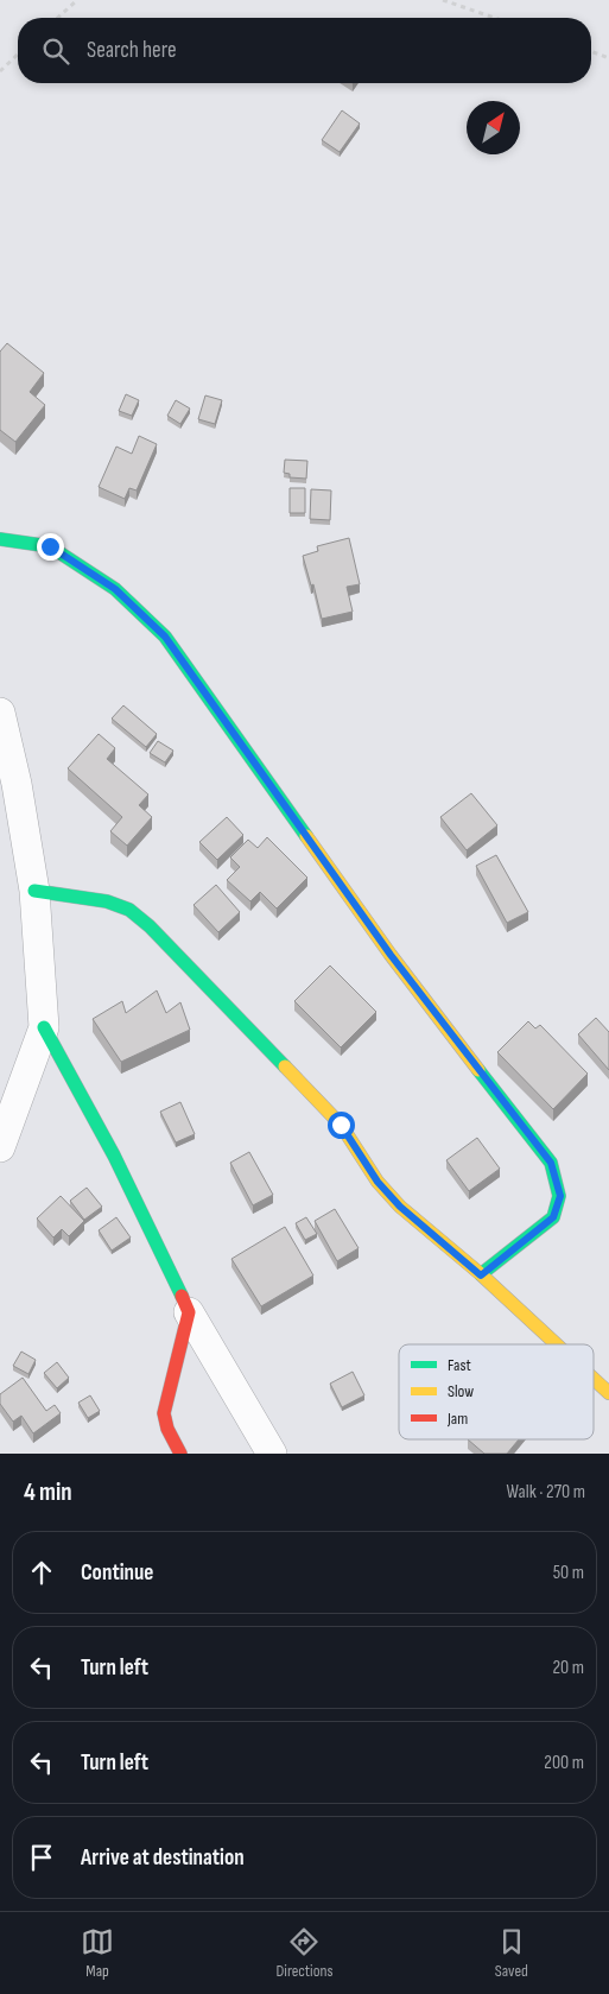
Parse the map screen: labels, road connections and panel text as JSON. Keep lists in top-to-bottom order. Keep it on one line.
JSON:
{"legend":["Fast","Slow","Jam"],"north":"top right","page":{"search":"Search here","heading":["4 min","Walk · 270 m"],"list":[["Continue","50 m"],["Turn left","20 m"],["Turn left","200 m"],"Arrive at destination"],"nav":["Map","Directions","Saved"]}}
